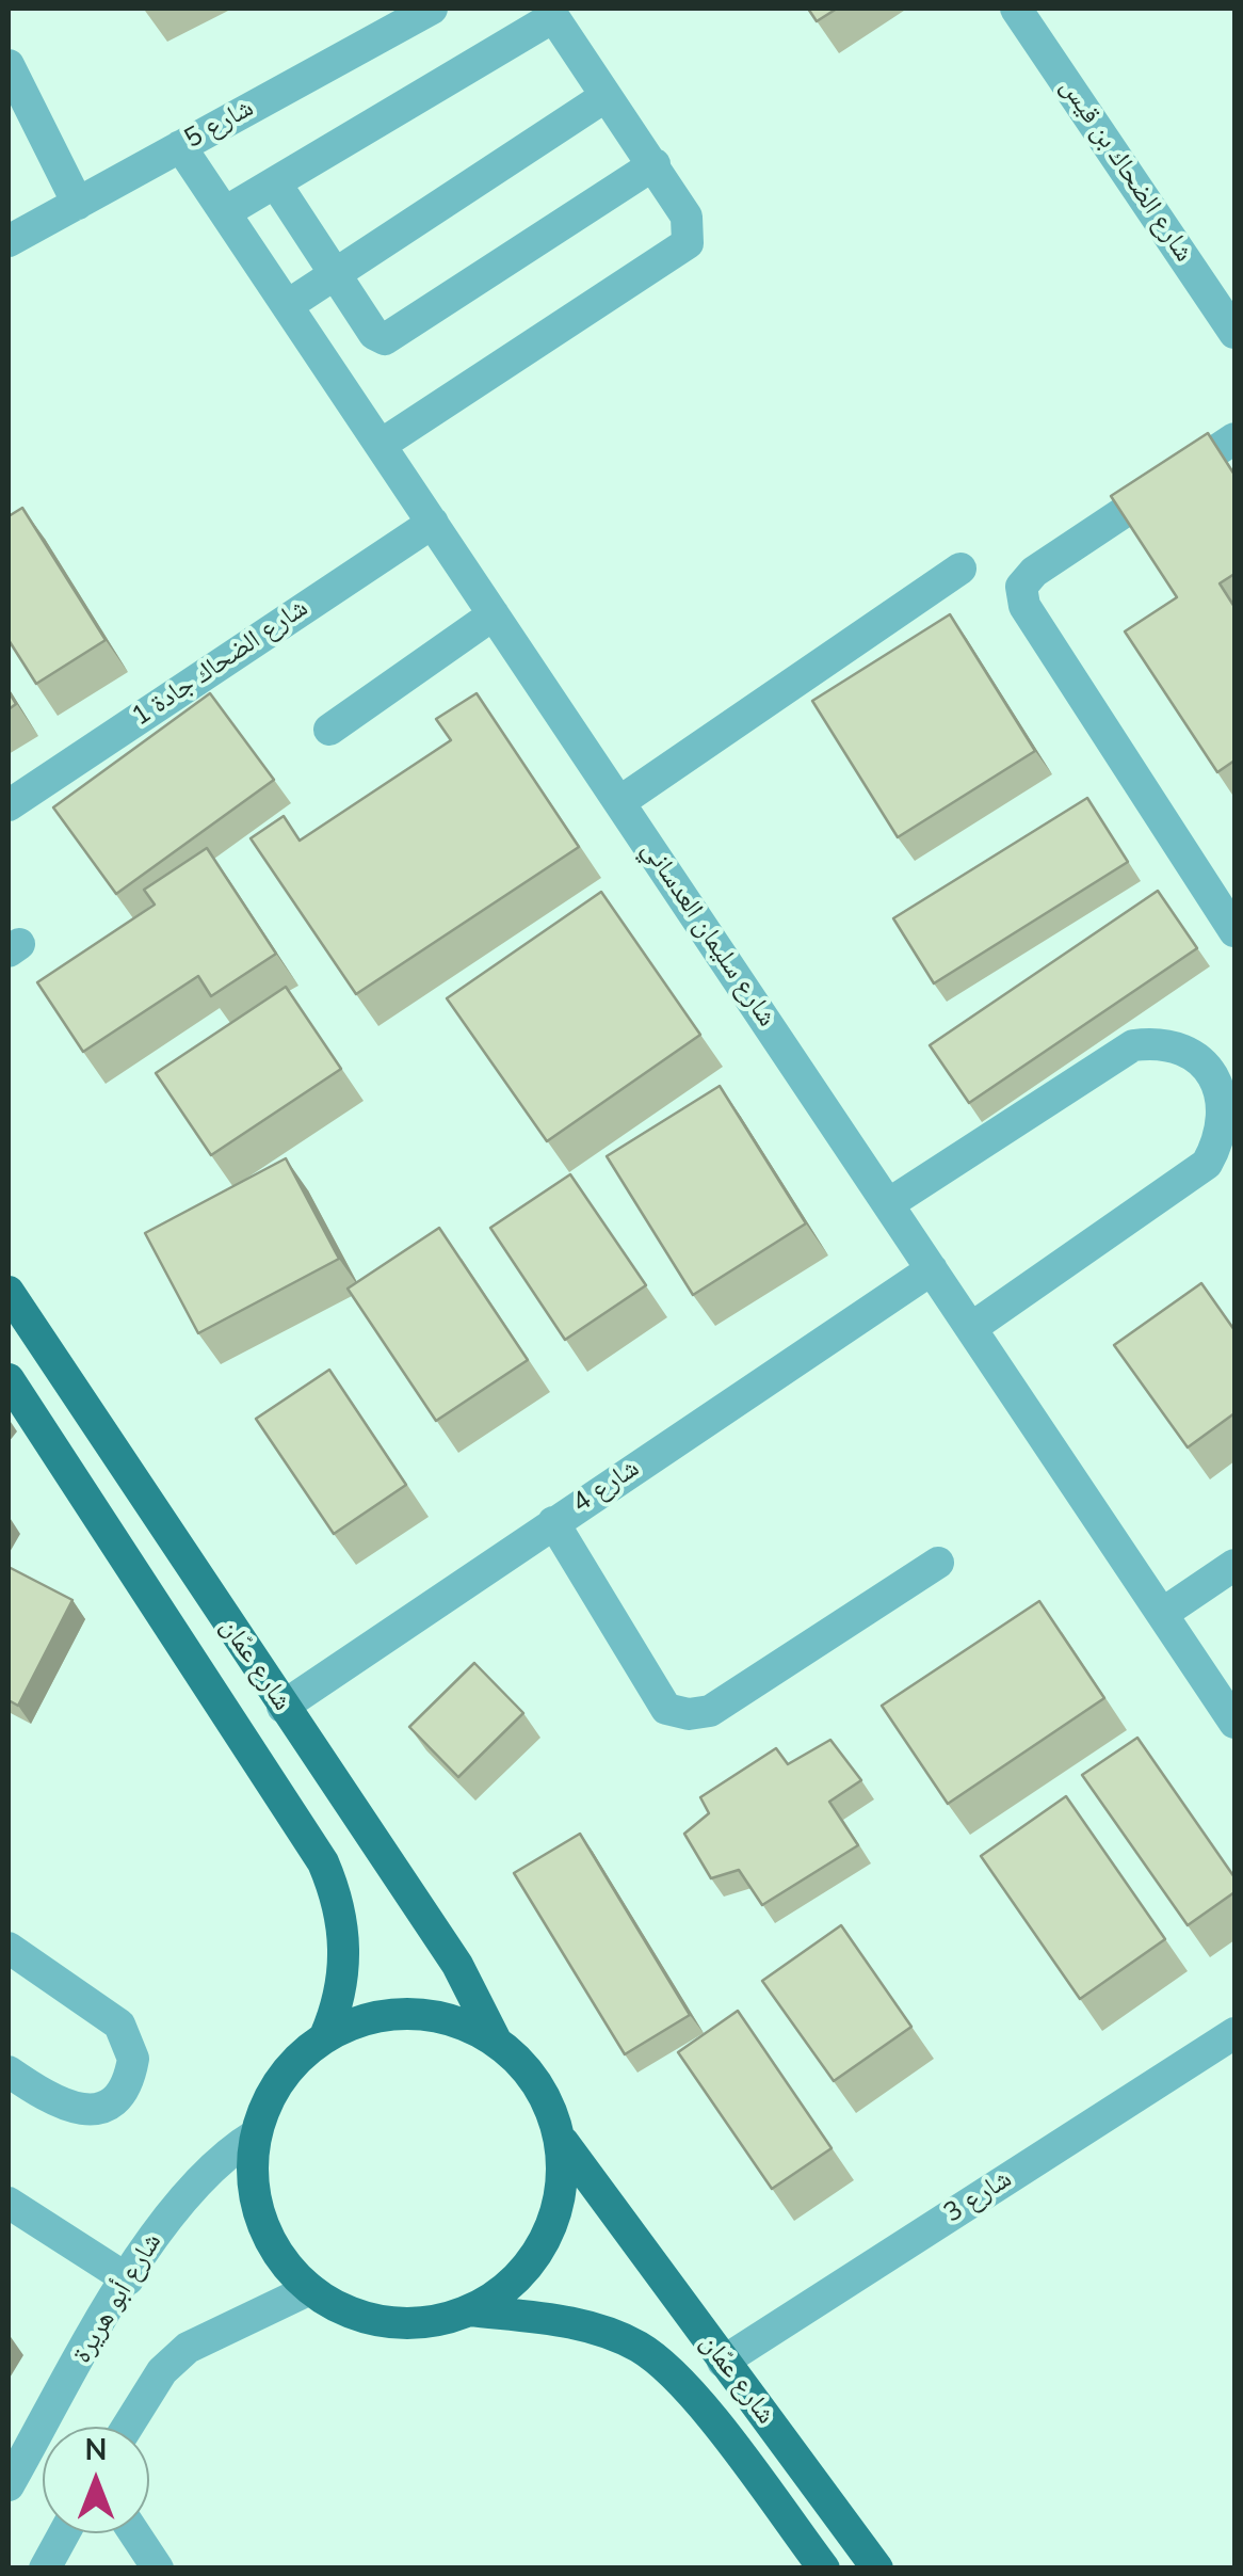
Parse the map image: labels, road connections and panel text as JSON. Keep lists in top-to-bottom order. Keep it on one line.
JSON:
{"streets":{"main road":["شارع عمّان"],"street":["شارع 5","شارع الضحاك بن قيس","شارع الضحاك جادة 1","شارع سليمان العدساني","شارع 4","شارع 3","شارع أبو هريرة"]},"crossings":[["شارع 5","شارع سليمان العدساني"],["شارع الضحاك جادة 1","شارع سليمان العدساني"],["شارع سليمان العدساني","شارع 4"],["شارع 4","شارع عمّان"],["شارع عمّان","شارع 3"],["شارع عمّان","شارع أبو هريرة"]],"north":"top"}
